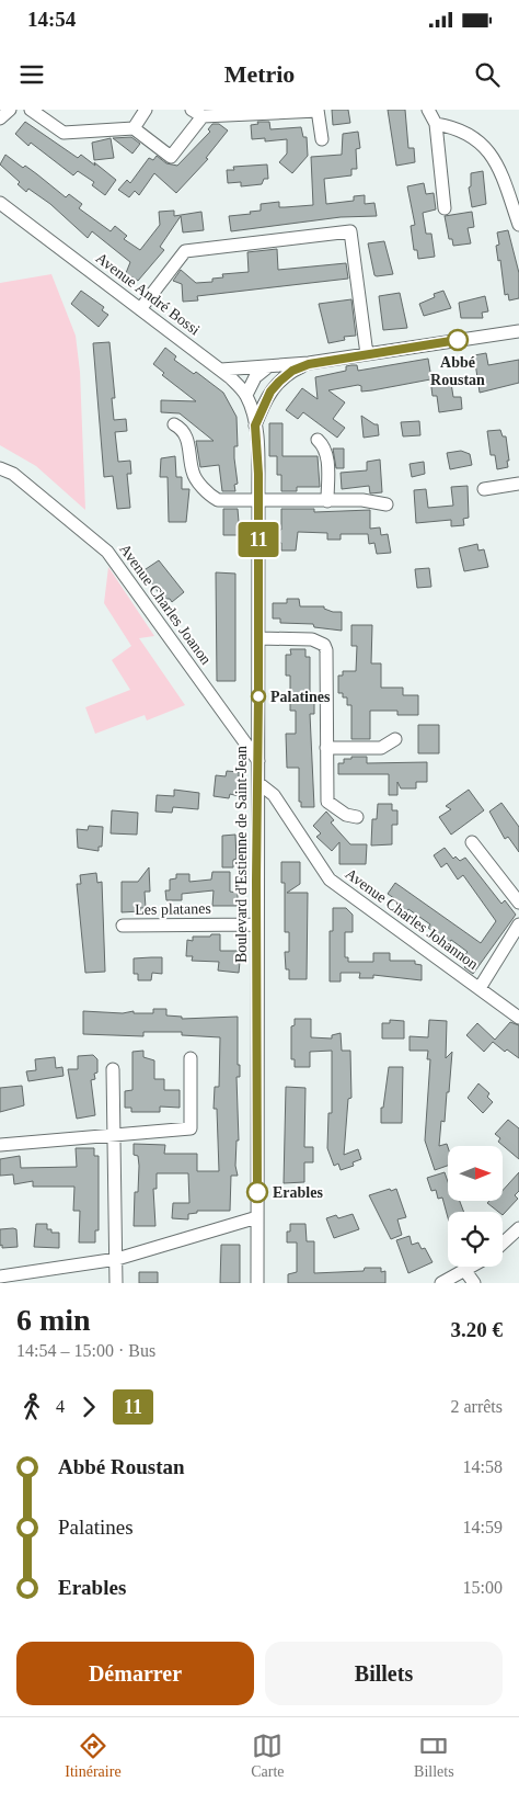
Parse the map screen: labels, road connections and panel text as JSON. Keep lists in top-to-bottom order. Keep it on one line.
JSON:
{"streets":{"street":["Avenue André Bossi","Avenue Charles Joanon","Boulevard d'Estienne de Saint-Jean","Les platanes","Avenue Charles Johannon"]},"crossings":[["Avenue André Bossi","Boulevard d'Estienne de Saint-Jean"],["Avenue Charles Joanon","Boulevard d'Estienne de Saint-Jean"],["Boulevard d'Estienne de Saint-Jean","Les platanes"],["Boulevard d'Estienne de Saint-Jean","Avenue Charles Johannon"]],"places":["Abbé Roustan","Palatines","Erables"],"lines":["bus line 11"],"north":"right","page":{"status":"14:54","header":"Metrio","on_map":"11","heading":["6 min","14:54 – 15:00 · Bus","3.20 €"],"legs":["4","11","2 arrêts"],"list":[{"name":"Abbé Roustan","value":"14:58"},{"name":"Palatines","value":"14:59"},{"name":"Erables","value":"15:00"}],"buttons":["Démarrer","Billets"],"tabs":["Itinéraire","Carte","Billets"]}}
